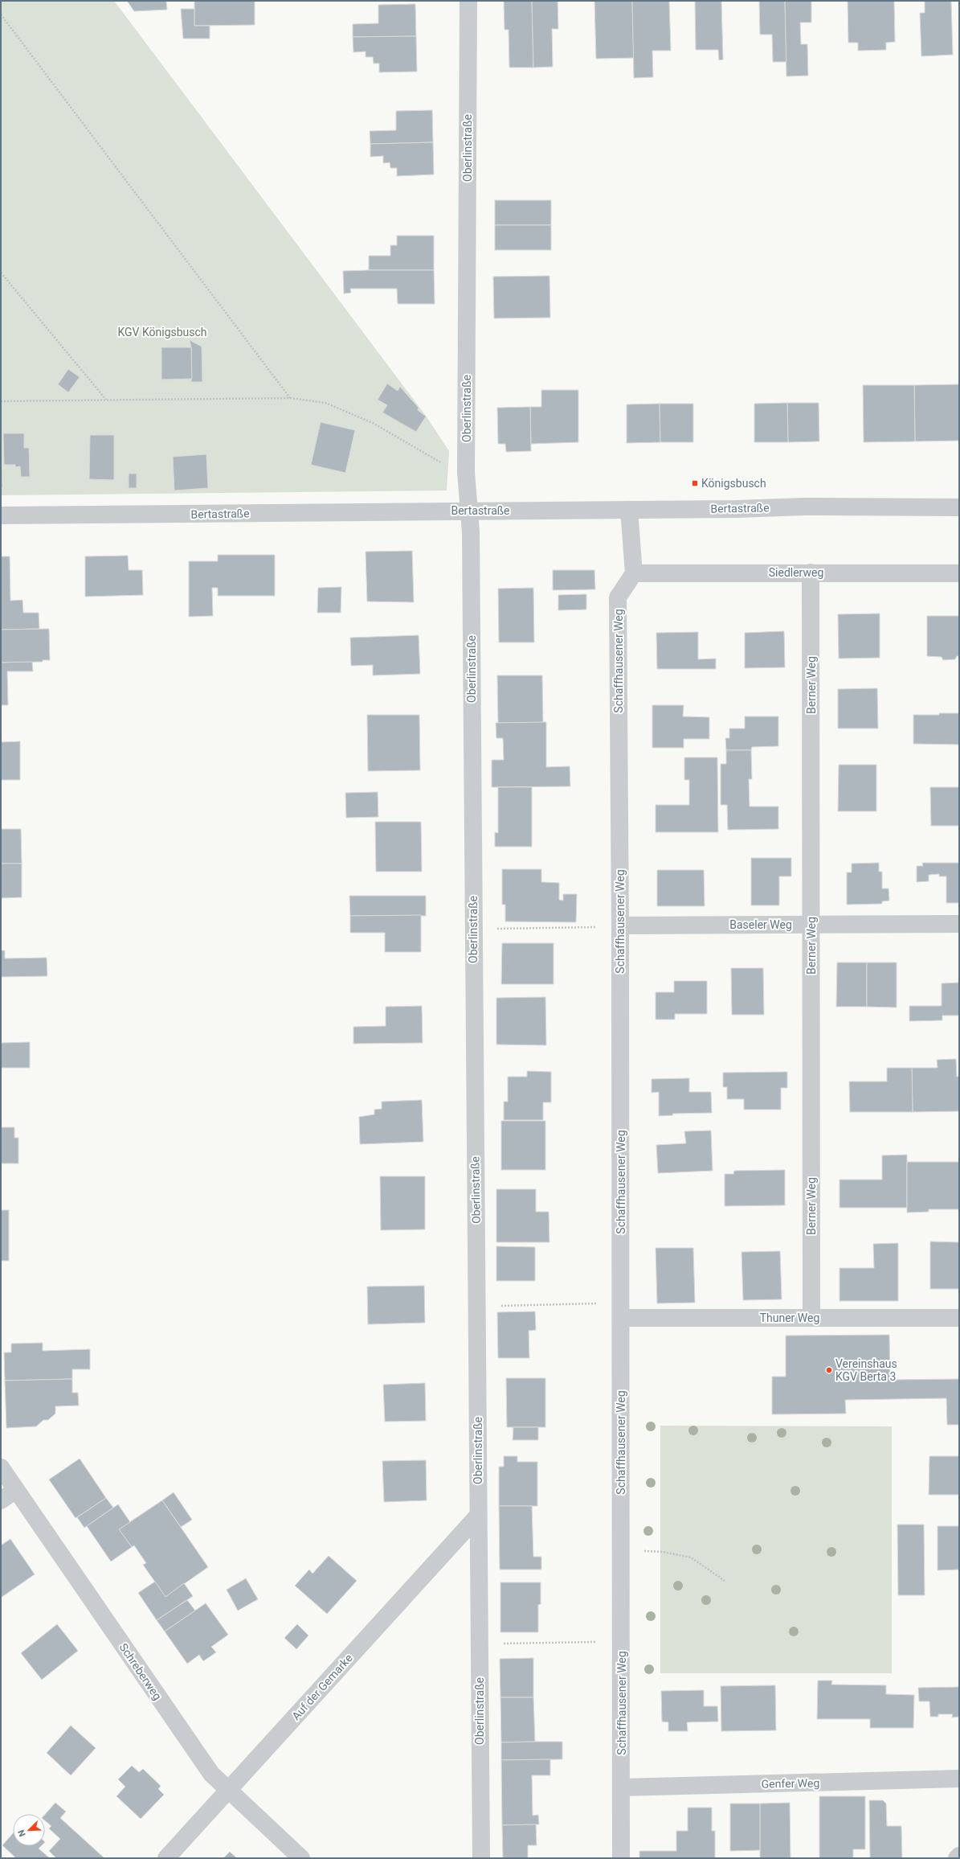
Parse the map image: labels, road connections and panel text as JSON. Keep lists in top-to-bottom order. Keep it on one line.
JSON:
{"streets":{"street":["Oberlinstraße","Bertastraße","Siedlerweg","Schaffhausener Weg","Berner Weg","Baseler Weg","Thuner Weg","Schreberweg","Auf der Gemarke","Genfer Weg"]},"crossings":[["Oberlinstraße","Bertastraße"],["Oberlinstraße","Auf der Gemarke"],["Siedlerweg","Schaffhausener Weg"],["Siedlerweg","Berner Weg"],["Schaffhausener Weg","Baseler Weg"],["Schaffhausener Weg","Thuner Weg"],["Schaffhausener Weg","Genfer Weg"],["Berner Weg","Baseler Weg"],["Berner Weg","Thuner Weg"],["Schreberweg","Auf der Gemarke"]],"parks":["KGV Königsbusch"],"places":{"transit":["Königsbusch"],"other":["Vereinshaus KGV Berta 3"]},"north":"bottom left"}
